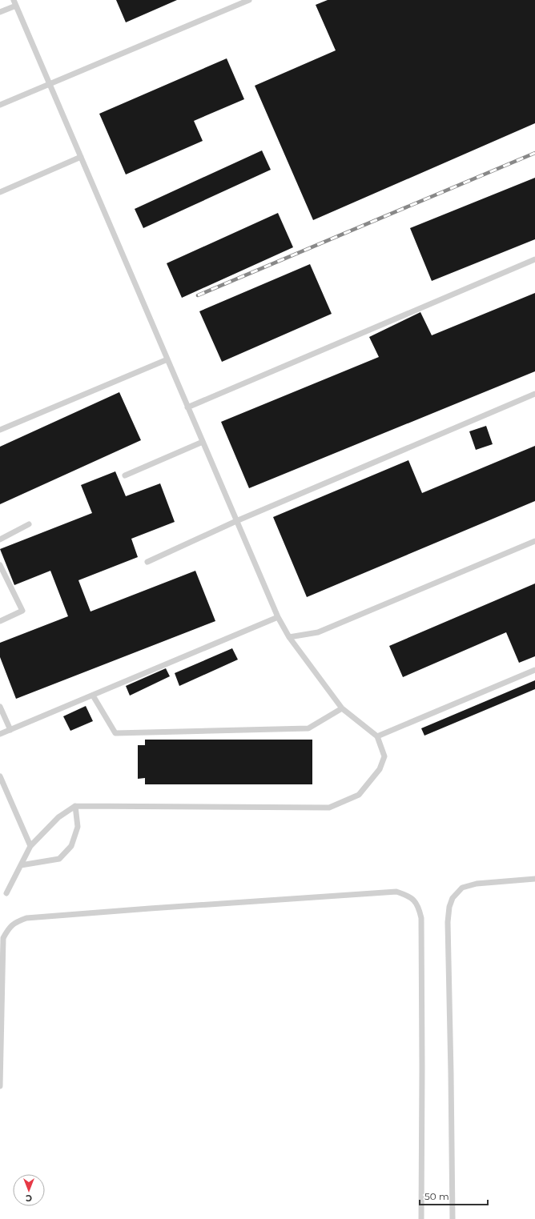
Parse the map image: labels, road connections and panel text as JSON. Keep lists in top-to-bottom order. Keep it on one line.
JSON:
{"scale_bar":"50 m","north":"bottom"}
